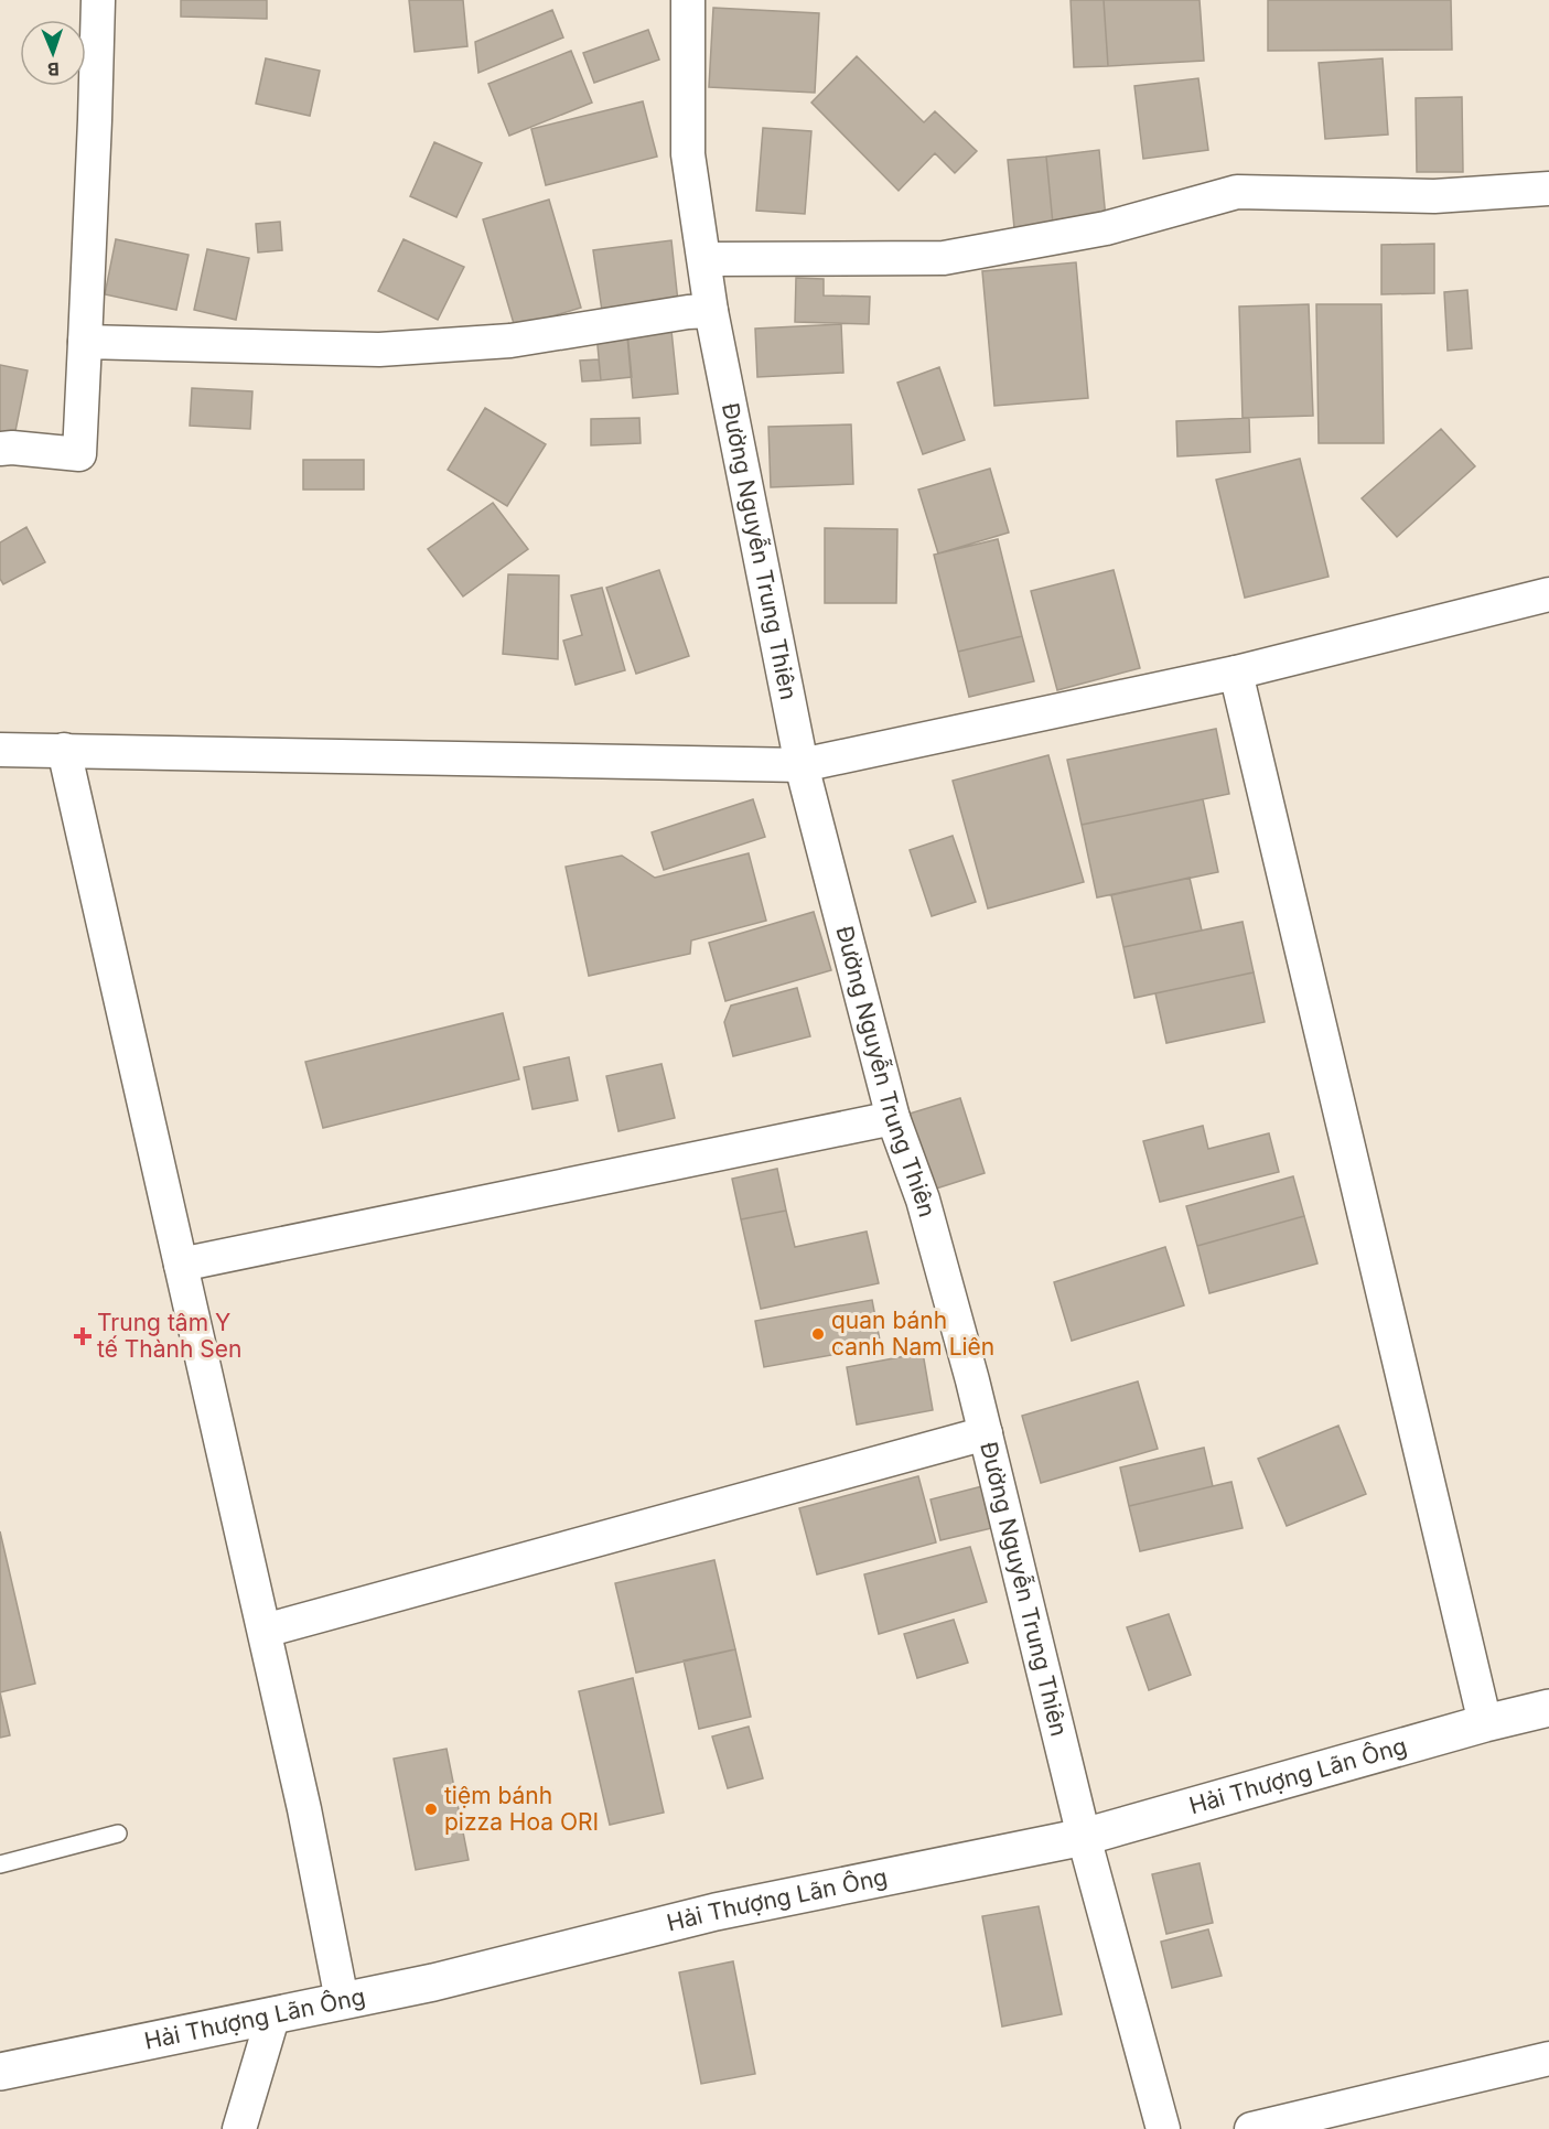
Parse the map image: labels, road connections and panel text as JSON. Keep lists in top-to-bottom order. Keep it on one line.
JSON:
{"streets":{"street":["Đường Nguyễn Trung Thiên","Hải Thượng Lãn Ông"]},"crossings":[["Đường Nguyễn Trung Thiên","Hải Thượng Lãn Ông"]],"places":{"other":["quan bánh canh Nam Liên","tiệm bánh pizza Hoa ORI"],"health":["Trung tâm Y tế Thành Sen"]},"north":"bottom"}
